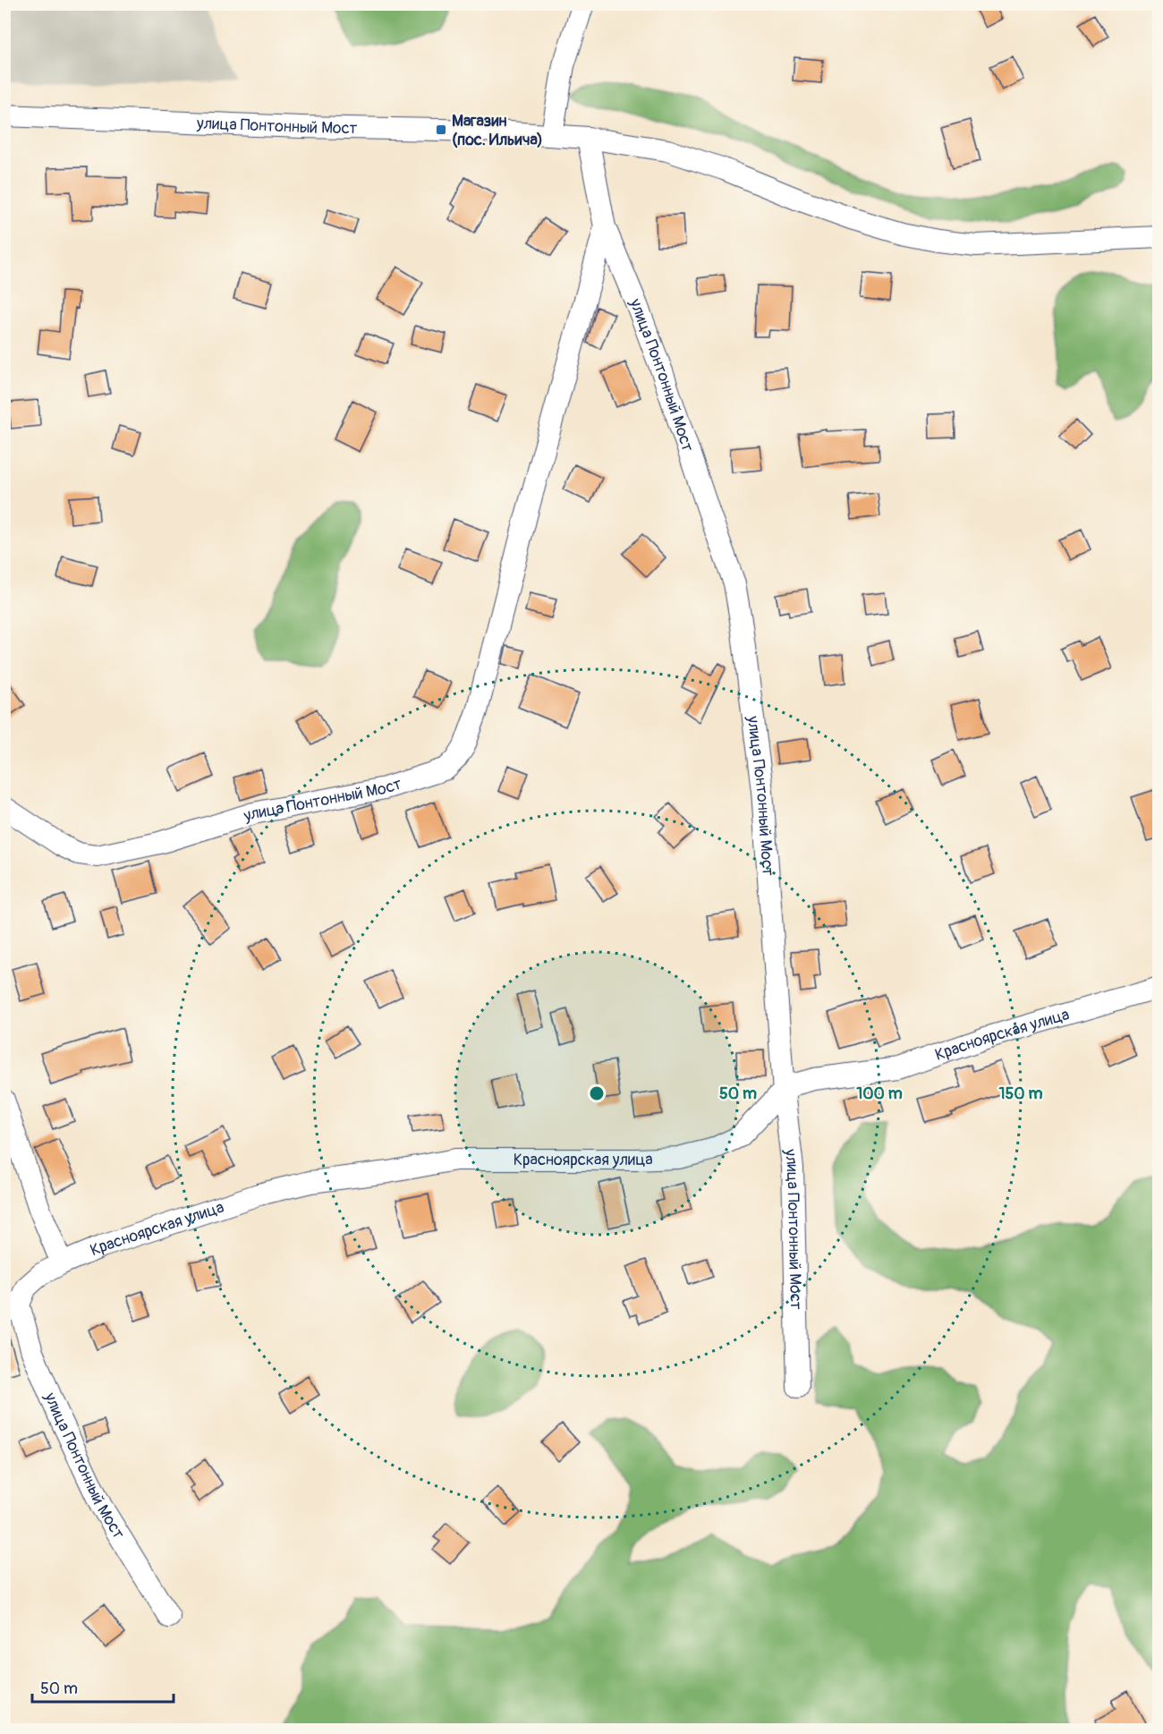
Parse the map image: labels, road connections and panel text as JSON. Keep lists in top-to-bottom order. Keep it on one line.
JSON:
{"streets":{"street":["улица Понтонный Мост","Красноярская улица"]},"crossings":[["улица Понтонный Мост","Красноярская улица"]],"places":{"transit":["Магазин (пос. Ильича)"]},"scale_bar":"50 m","rings":["50 m","100 m","150 m"]}
